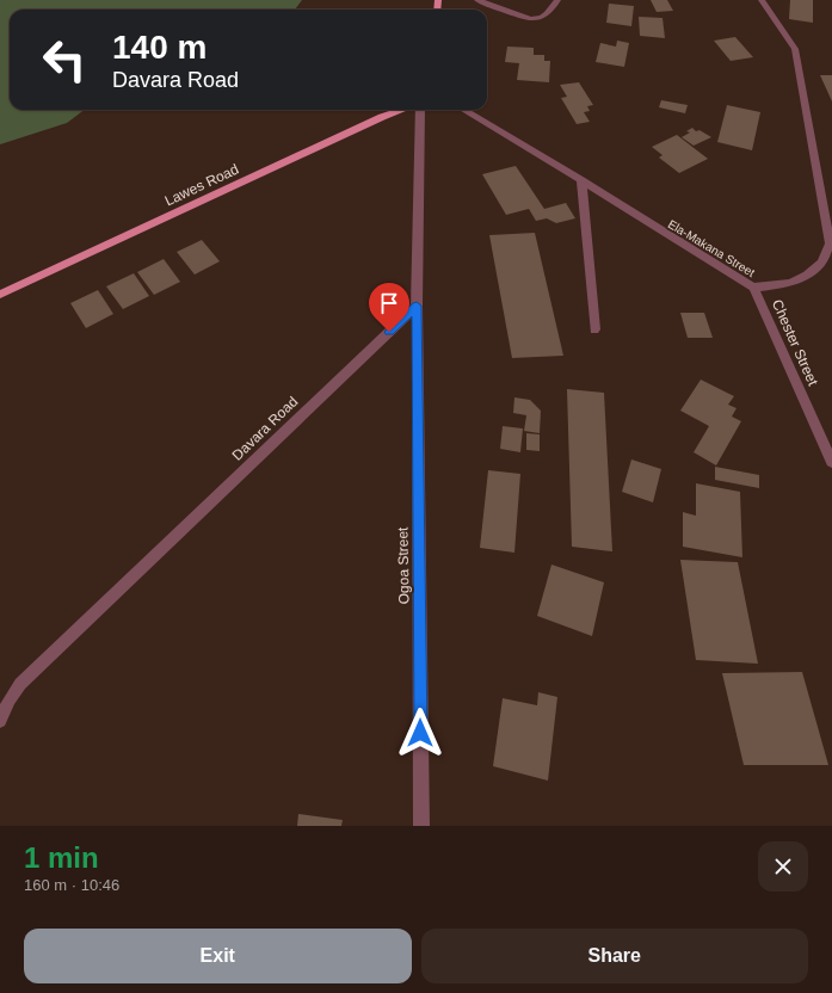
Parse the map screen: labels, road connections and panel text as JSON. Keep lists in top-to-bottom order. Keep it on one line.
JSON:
{"streets":{"main road":["Lawes Road"],"street":["Ela-Makana Street","Chester Street","Davara Road","Ogoa Street"]},"crossings":[["Ela-Makana Street","Chester Street"],["Davara Road","Ogoa Street"]],"page":{"turn":["140 m","Davara Road"],"heading":["1 min","160 m · 10:46"],"buttons":["Exit","Share"]}}
